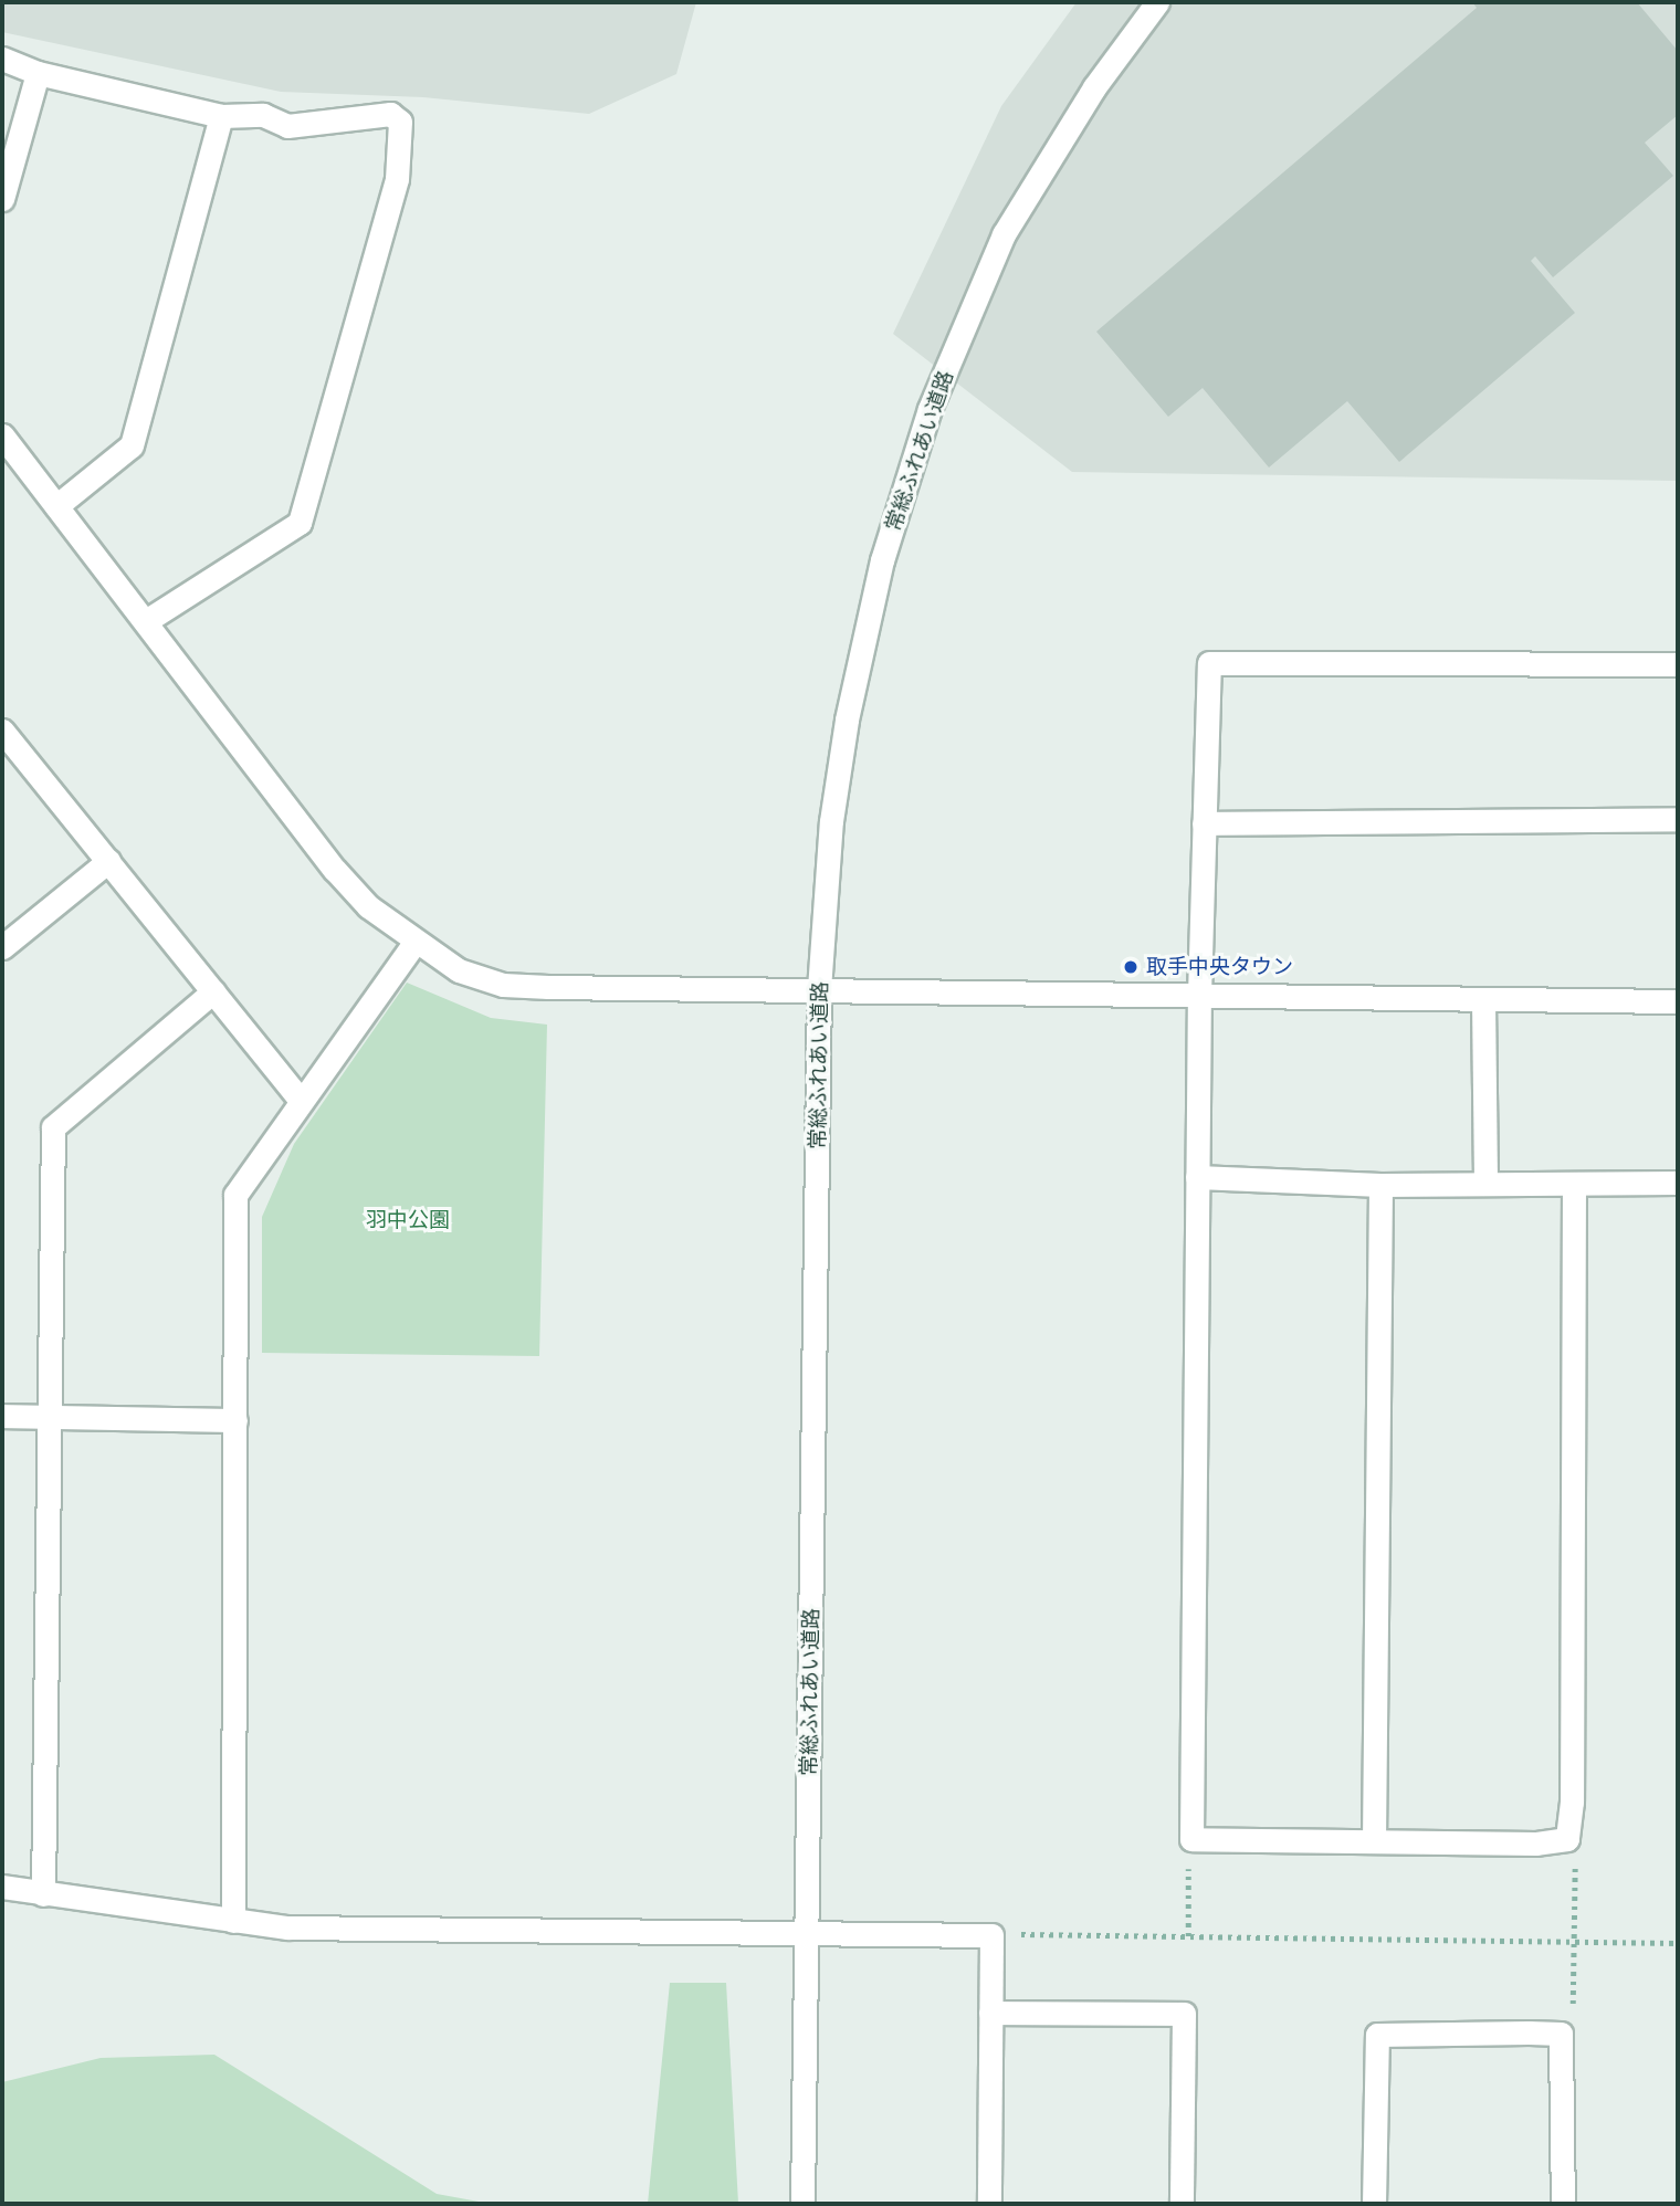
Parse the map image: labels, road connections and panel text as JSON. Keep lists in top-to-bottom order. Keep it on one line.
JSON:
{"streets":{"street":["常総ふれあい道路"]},"parks":["羽中公園"],"places":["取手中央タウン"]}
